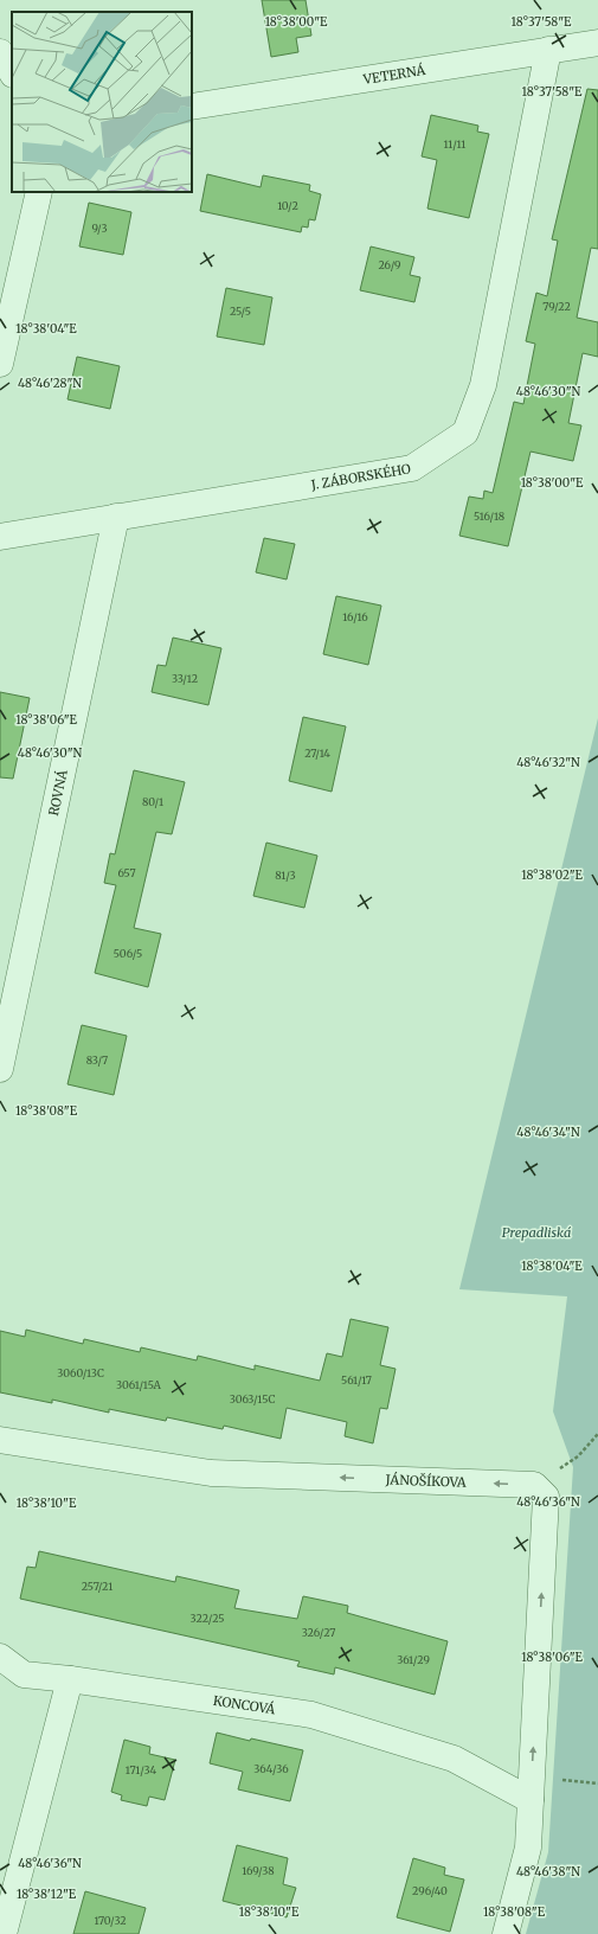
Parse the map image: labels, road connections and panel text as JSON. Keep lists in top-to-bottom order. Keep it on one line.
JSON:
{"streets":{"street":["VETERNÁ","J. ZÁBORSKÉHO","ROVNÁ","JÁNOŠÍKOVA","KONCOVÁ"]},"crossings":[["VETERNÁ","J. ZÁBORSKÉHO"],["J. ZÁBORSKÉHO","ROVNÁ"]],"one_way":["JÁNOŠÍKOVA"],"parks":["Prepadliská"],"house_numbers":["11/11","10/2","9/3","26/9","79/22","25/5","516/18","16/16","33/12","27/14","80/1","657","81/3","506/5","83/7","3060/13C","561/17","3061/15A","3063/15C","257/21","322/25","326/27","361/29","364/36","171/34","169/38","296/40","170/32"],"coordinates":["18°37'58\"E","18°38'00\"E","18°38'04\"E","48°46'28\"N","48°46'30\"N","18°38'06\"E","48°46'32\"N","18°38'02\"E","18°38'08\"E","48°46'34\"N","48°46'36\"N","18°38'10\"E","48°46'38\"N","18°38'12\"E"]}
